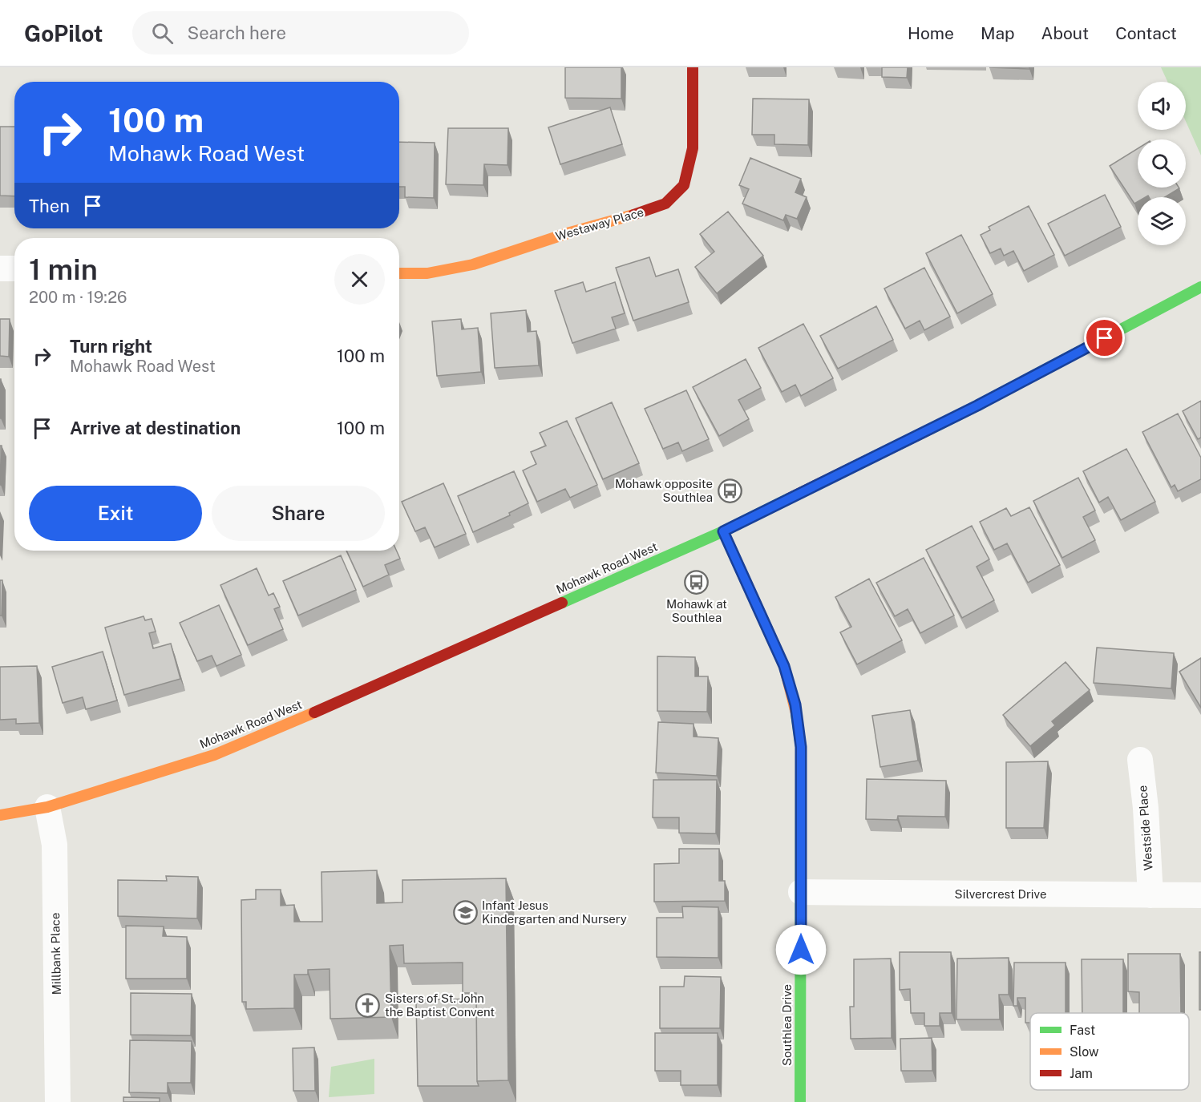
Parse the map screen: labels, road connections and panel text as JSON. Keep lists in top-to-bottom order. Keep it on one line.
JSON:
{"streets":{"main road":["Westaway Place","Mohawk Road West","Southlea Drive"],"street":["Westside Place","Silvercrest Drive","Millbank Place"]},"crossings":[["Mohawk Road West","Millbank Place"],["Mohawk Road West","Southlea Drive"],["Westside Place","Silvercrest Drive"],["Silvercrest Drive","Southlea Drive"]],"places":{"bus stop":["Mohawk opposite Southlea","Mohawk at Southlea"],"school or university":["Infant Jesus Kindergarten and Nursery"],"church":["Sisters of St. John the Baptist Convent"]},"legend":["Fast","Slow","Jam"],"page":{"header":"GoPilot","search":"Search here","nav":["Home","Map","About","Contact"],"turn":["100 m","Mohawk Road West"],"then":"Then","heading":["1 min","200 m · 19:26"],"list":[{"name":"Turn right","note":"Mohawk Road West","value":"100 m"},{"name":"Arrive at destination","value":"100 m"}],"buttons":["Exit","Share"]}}
